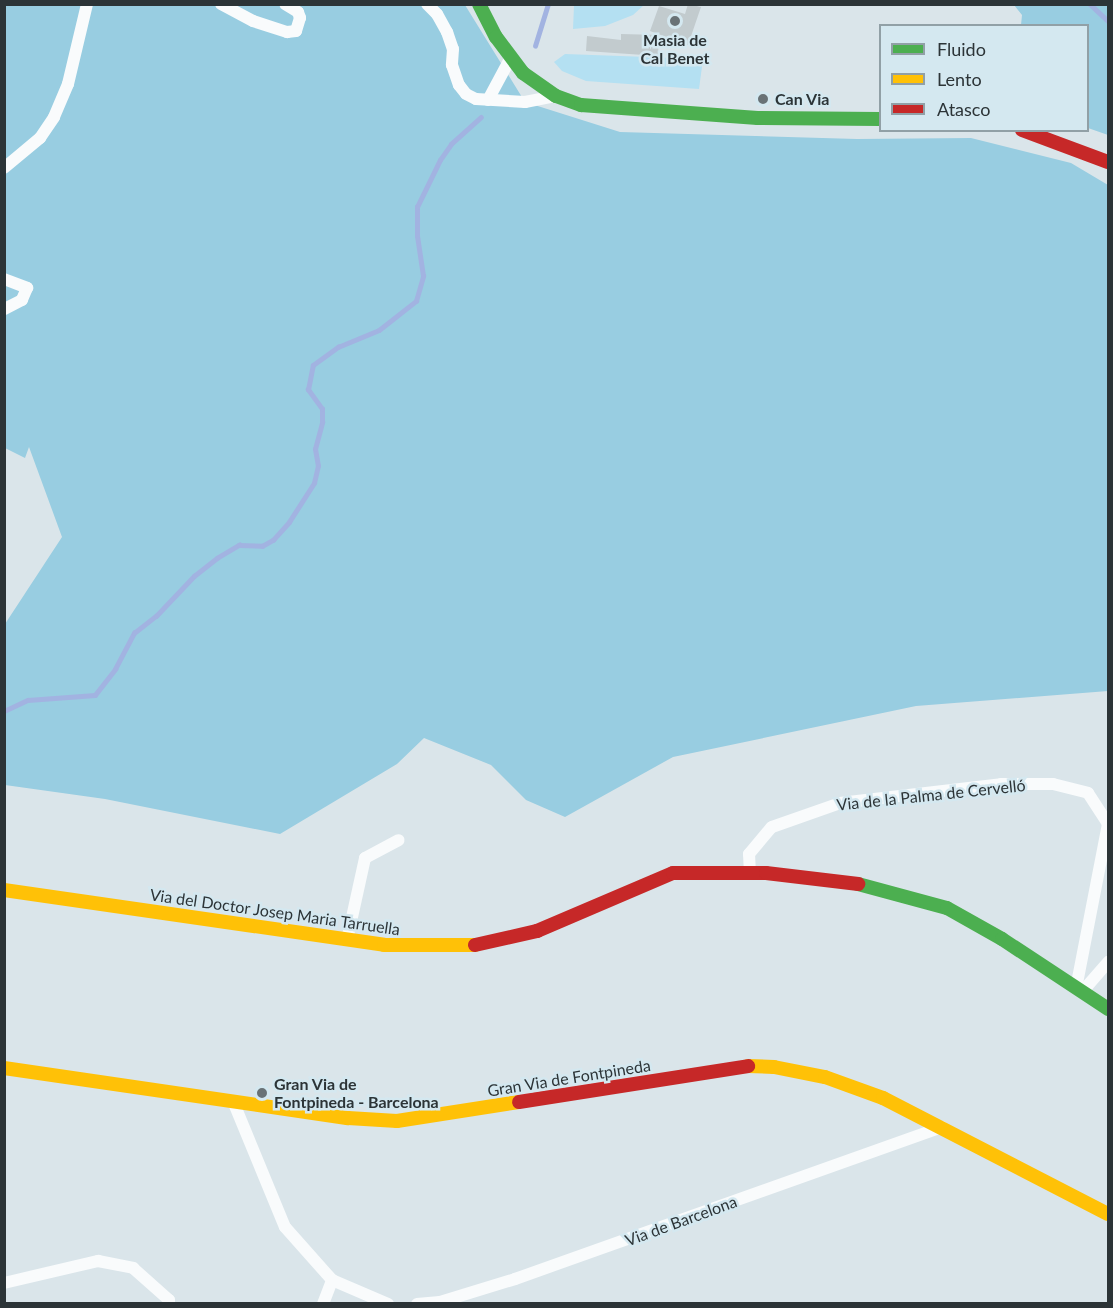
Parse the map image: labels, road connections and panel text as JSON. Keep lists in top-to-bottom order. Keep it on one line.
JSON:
{"streets":{"street":["Via de la Palma de Cervelló","Via del Doctor Josep Maria Tarruella","Gran Via de Fontpineda","Via de Barcelona"]},"crossings":[["Via de la Palma de Cervelló","Via del Doctor Josep Maria Tarruella"],["Gran Via de Fontpineda","Via de Barcelona"]],"places":["Masia de Cal Benet","Can Via","Gran Via de Fontpineda - Barcelona"],"legend":["Fluido","Lento","Atasco"]}
